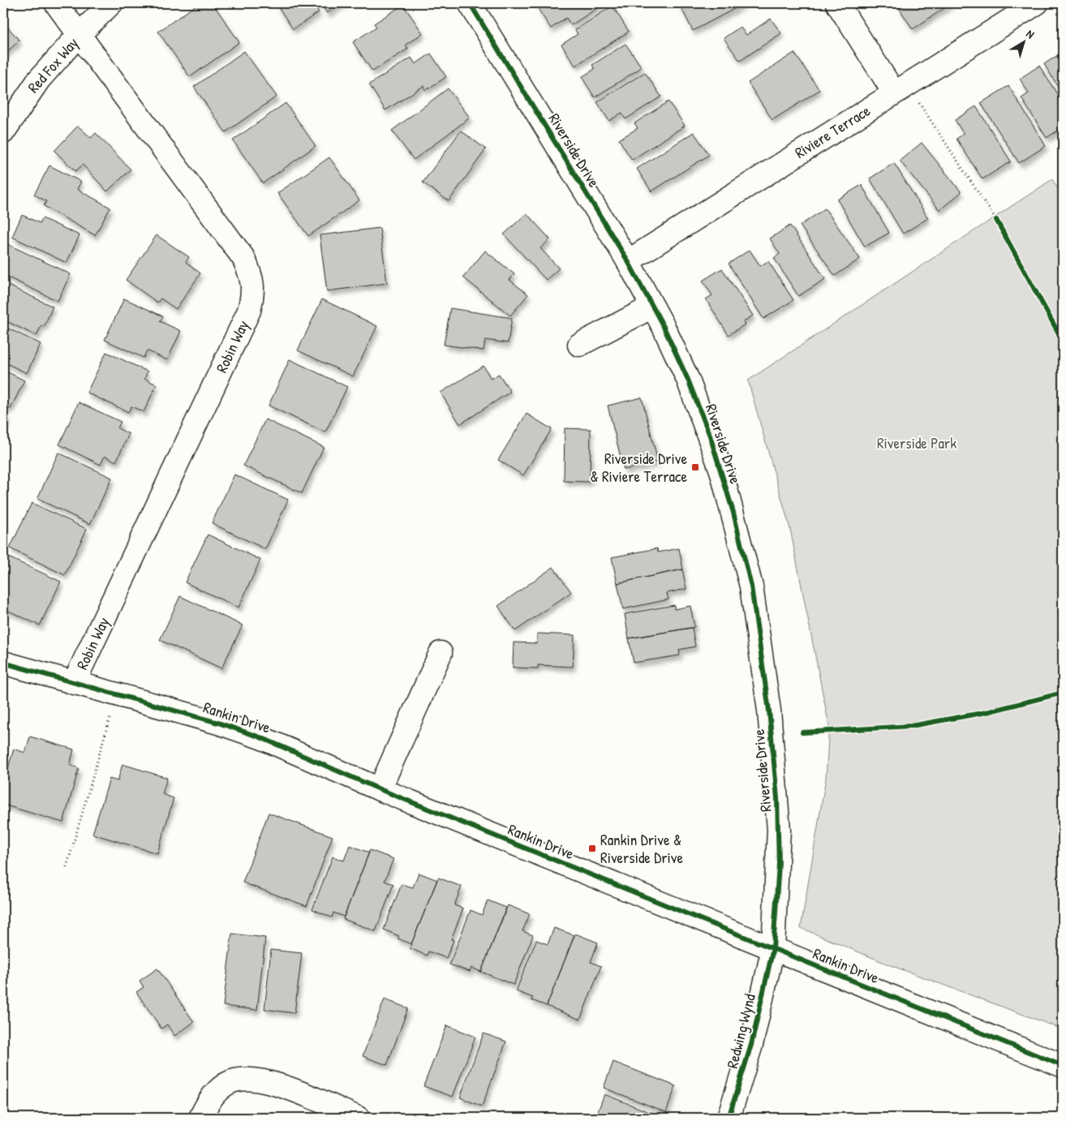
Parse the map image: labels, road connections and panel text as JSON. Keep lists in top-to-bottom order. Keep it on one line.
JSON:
{"streets":{"street":["Red Fox Way","Riviere Terrace","Riverside Drive","Robin Way","Rankin Drive","Redwing Wynd"]},"crossings":[["Red Fox Way","Robin Way"],["Riviere Terrace","Riverside Drive"],["Riverside Drive","Rankin Drive"],["Riverside Drive","Redwing Wynd"],["Robin Way","Rankin Drive"],["Rankin Drive","Redwing Wynd"]],"parks":["Riverside Park"],"places":{"transit":["Riverside Drive & Riviere Terrace","Rankin Drive & Riverside Drive"]},"north":"top right"}
